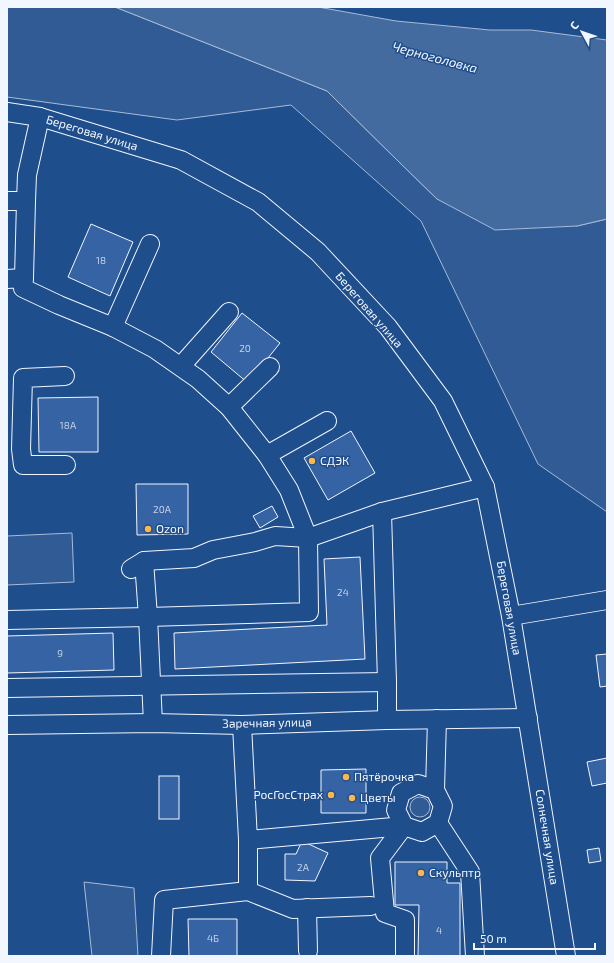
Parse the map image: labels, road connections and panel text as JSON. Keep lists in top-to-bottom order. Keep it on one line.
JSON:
{"streets":{"street":["Береговая улица","Заречная улица","Солнечная улица"]},"crossings":[["Береговая улица","Заречная улица"],["Береговая улица","Солнечная улица"],["Заречная улица","Солнечная улица"]],"water":["Черноголовка"],"places":["СДЭК","Ozon","Пятёрочка","РосГосСтрах","Цветы","Скульптр"],"house_numbers":["18","20","18А","20А","24","9","2А","4","4Б"],"scale_bar":"50 m","north":"top left"}
